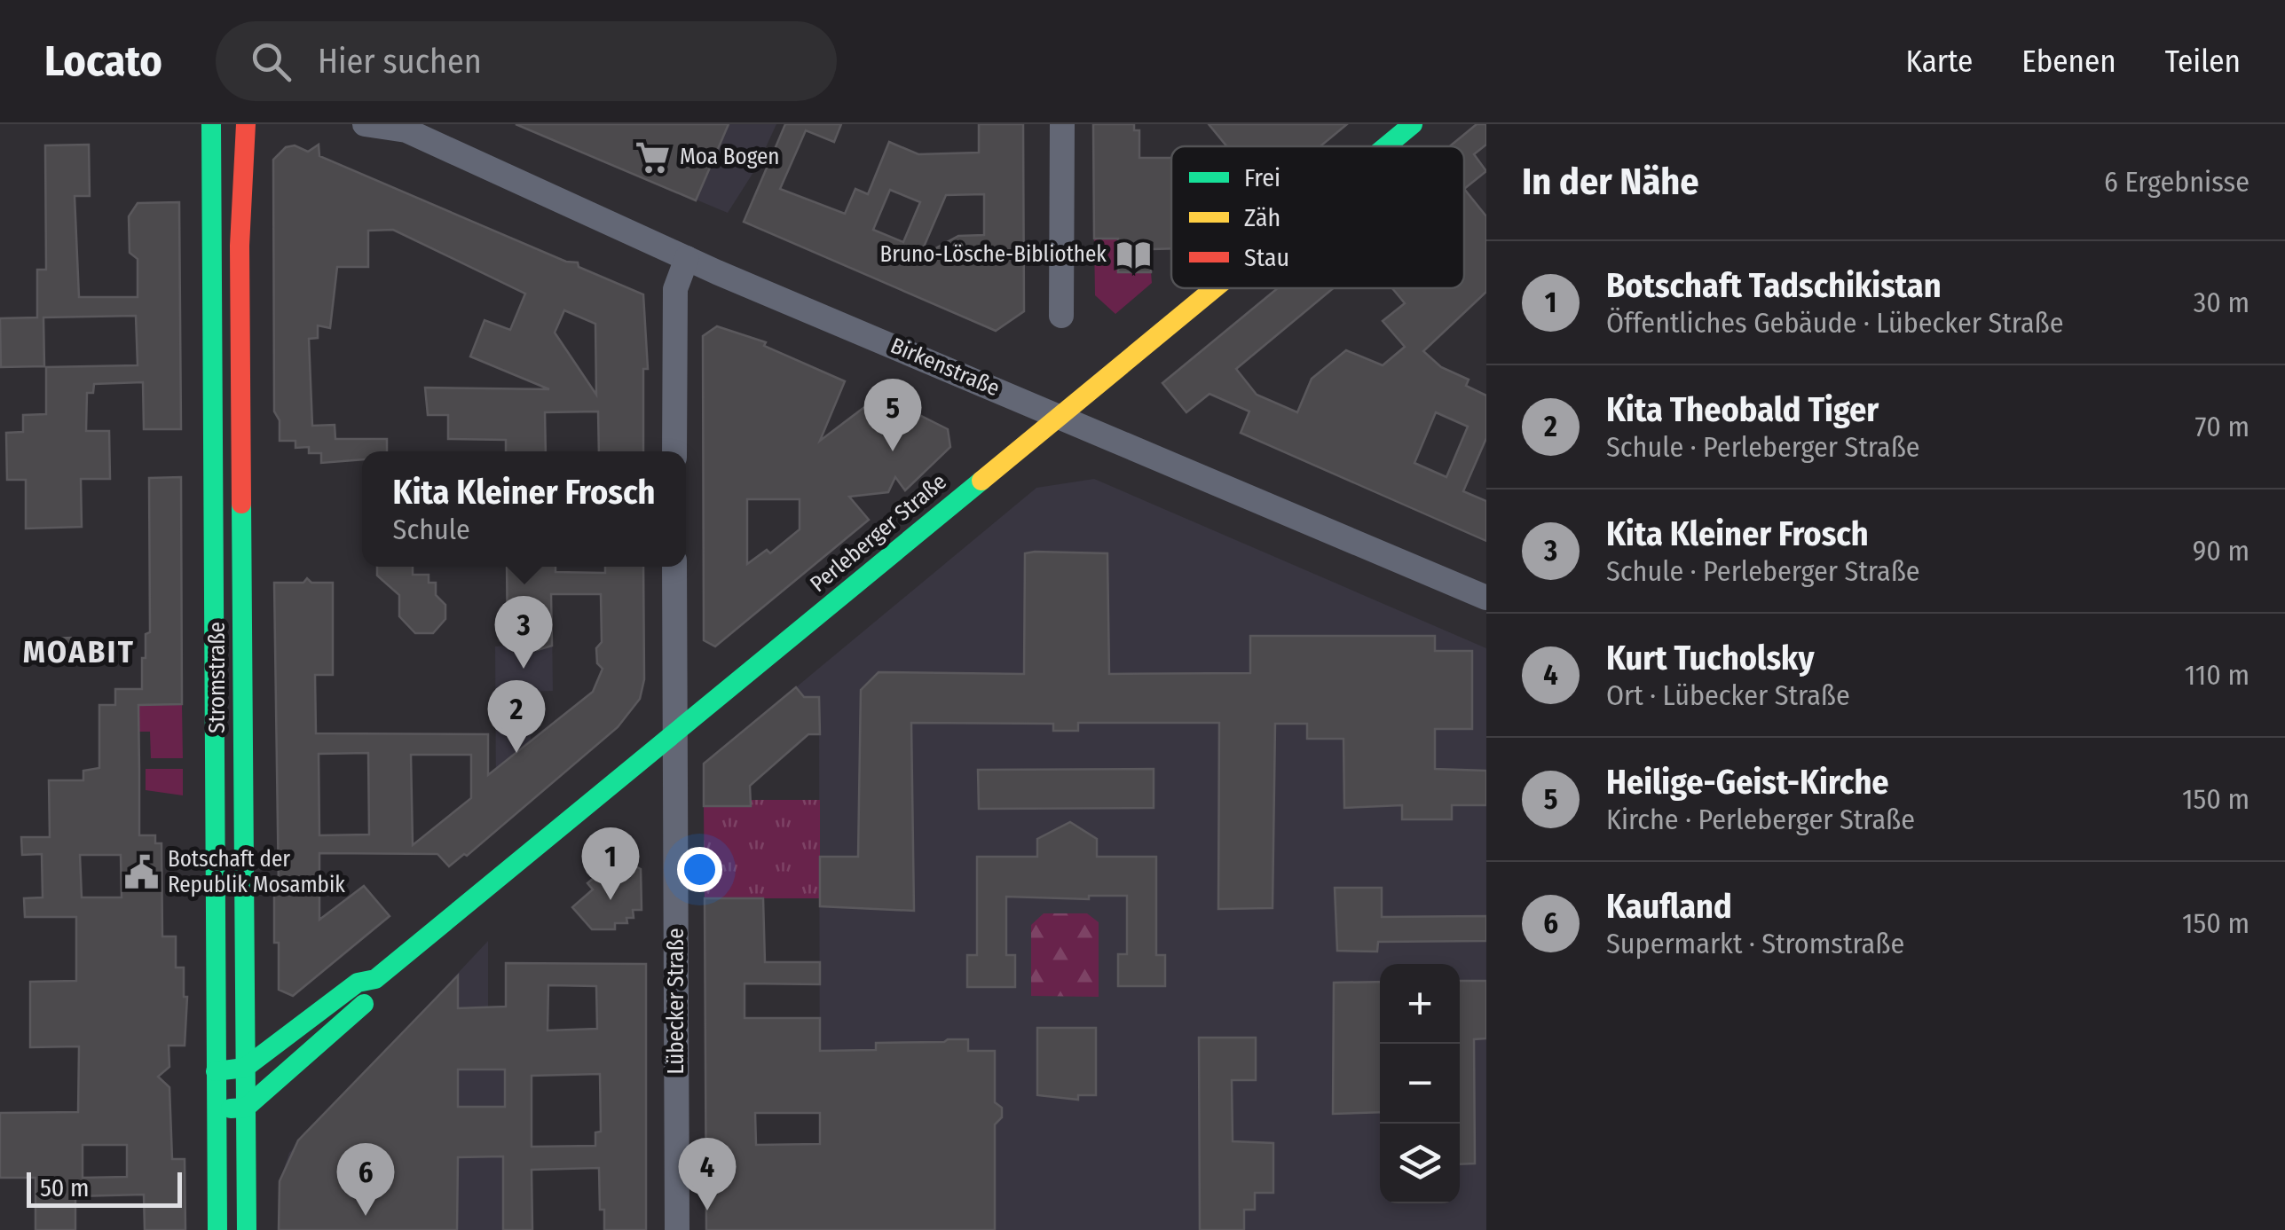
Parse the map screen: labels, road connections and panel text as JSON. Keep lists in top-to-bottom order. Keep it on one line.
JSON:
{"streets":{"main road":["Perleberger Straße","Stromstraße"],"street":["Birkenstraße","Lübecker Straße"]},"crossings":[["Birkenstraße","Perleberger Straße"],["Perleberger Straße","Stromstraße"],["Perleberger Straße","Lübecker Straße"]],"districts":["MOABIT"],"places":{"supermarket":["Moa Bogen"],"library":["Bruno-Lösche-Bibliothek"],"public building":["Botschaft der Republik Mosambik"]},"legend":["Frei","Zäh","Stau"],"scale_bar":"50 m","page":{"header":"Locato","search":"Hier suchen","nav":["Karte","Ebenen","Teilen"],"heading":["In der Nähe","6 Ergebnisse"],"list":[{"mark":"1","name":"Botschaft Tadschikistan","note":"Öffentliches Gebäude · Lübecker Straße","value":"30 m"},{"mark":"2","name":"Kita Theobald Tiger","note":"Schule · Perleberger Straße","value":"70 m"},{"mark":"3","name":"Kita Kleiner Frosch","note":"Schule · Perleberger Straße","value":"90 m"},{"mark":"4","name":"Kurt Tucholsky","note":"Ort · Lübecker Straße","value":"110 m"},{"mark":"5","name":"Heilige-Geist-Kirche","note":"Kirche · Perleberger Straße","value":"150 m"},{"mark":"6","name":"Kaufland","note":"Supermarkt · Stromstraße","value":"150 m"}],"pins":["5","3","2","1","4","6"],"popup":["Kita Kleiner Frosch","Schule"],"map_buttons":["+","−"],"scale":"50 m"}}
